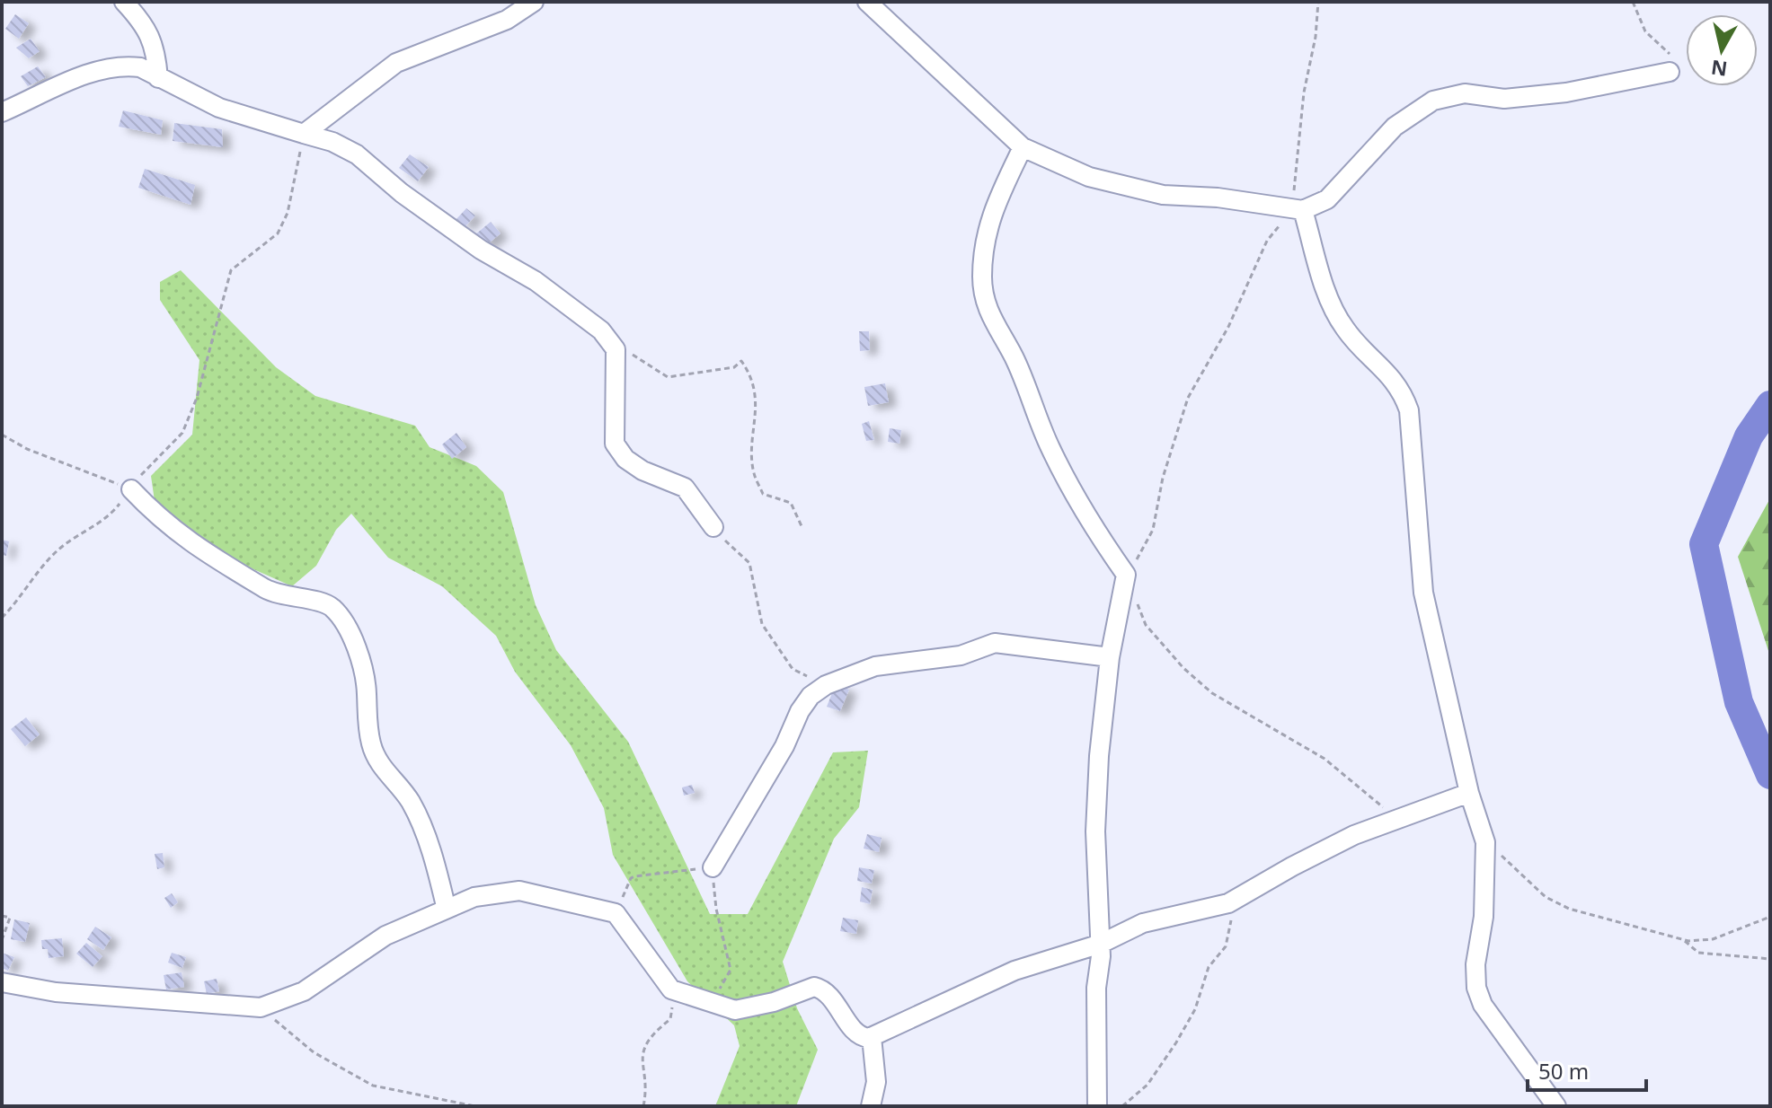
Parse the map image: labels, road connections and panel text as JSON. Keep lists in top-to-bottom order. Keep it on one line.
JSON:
{"scale_bar":"50 m","north":"bottom"}
